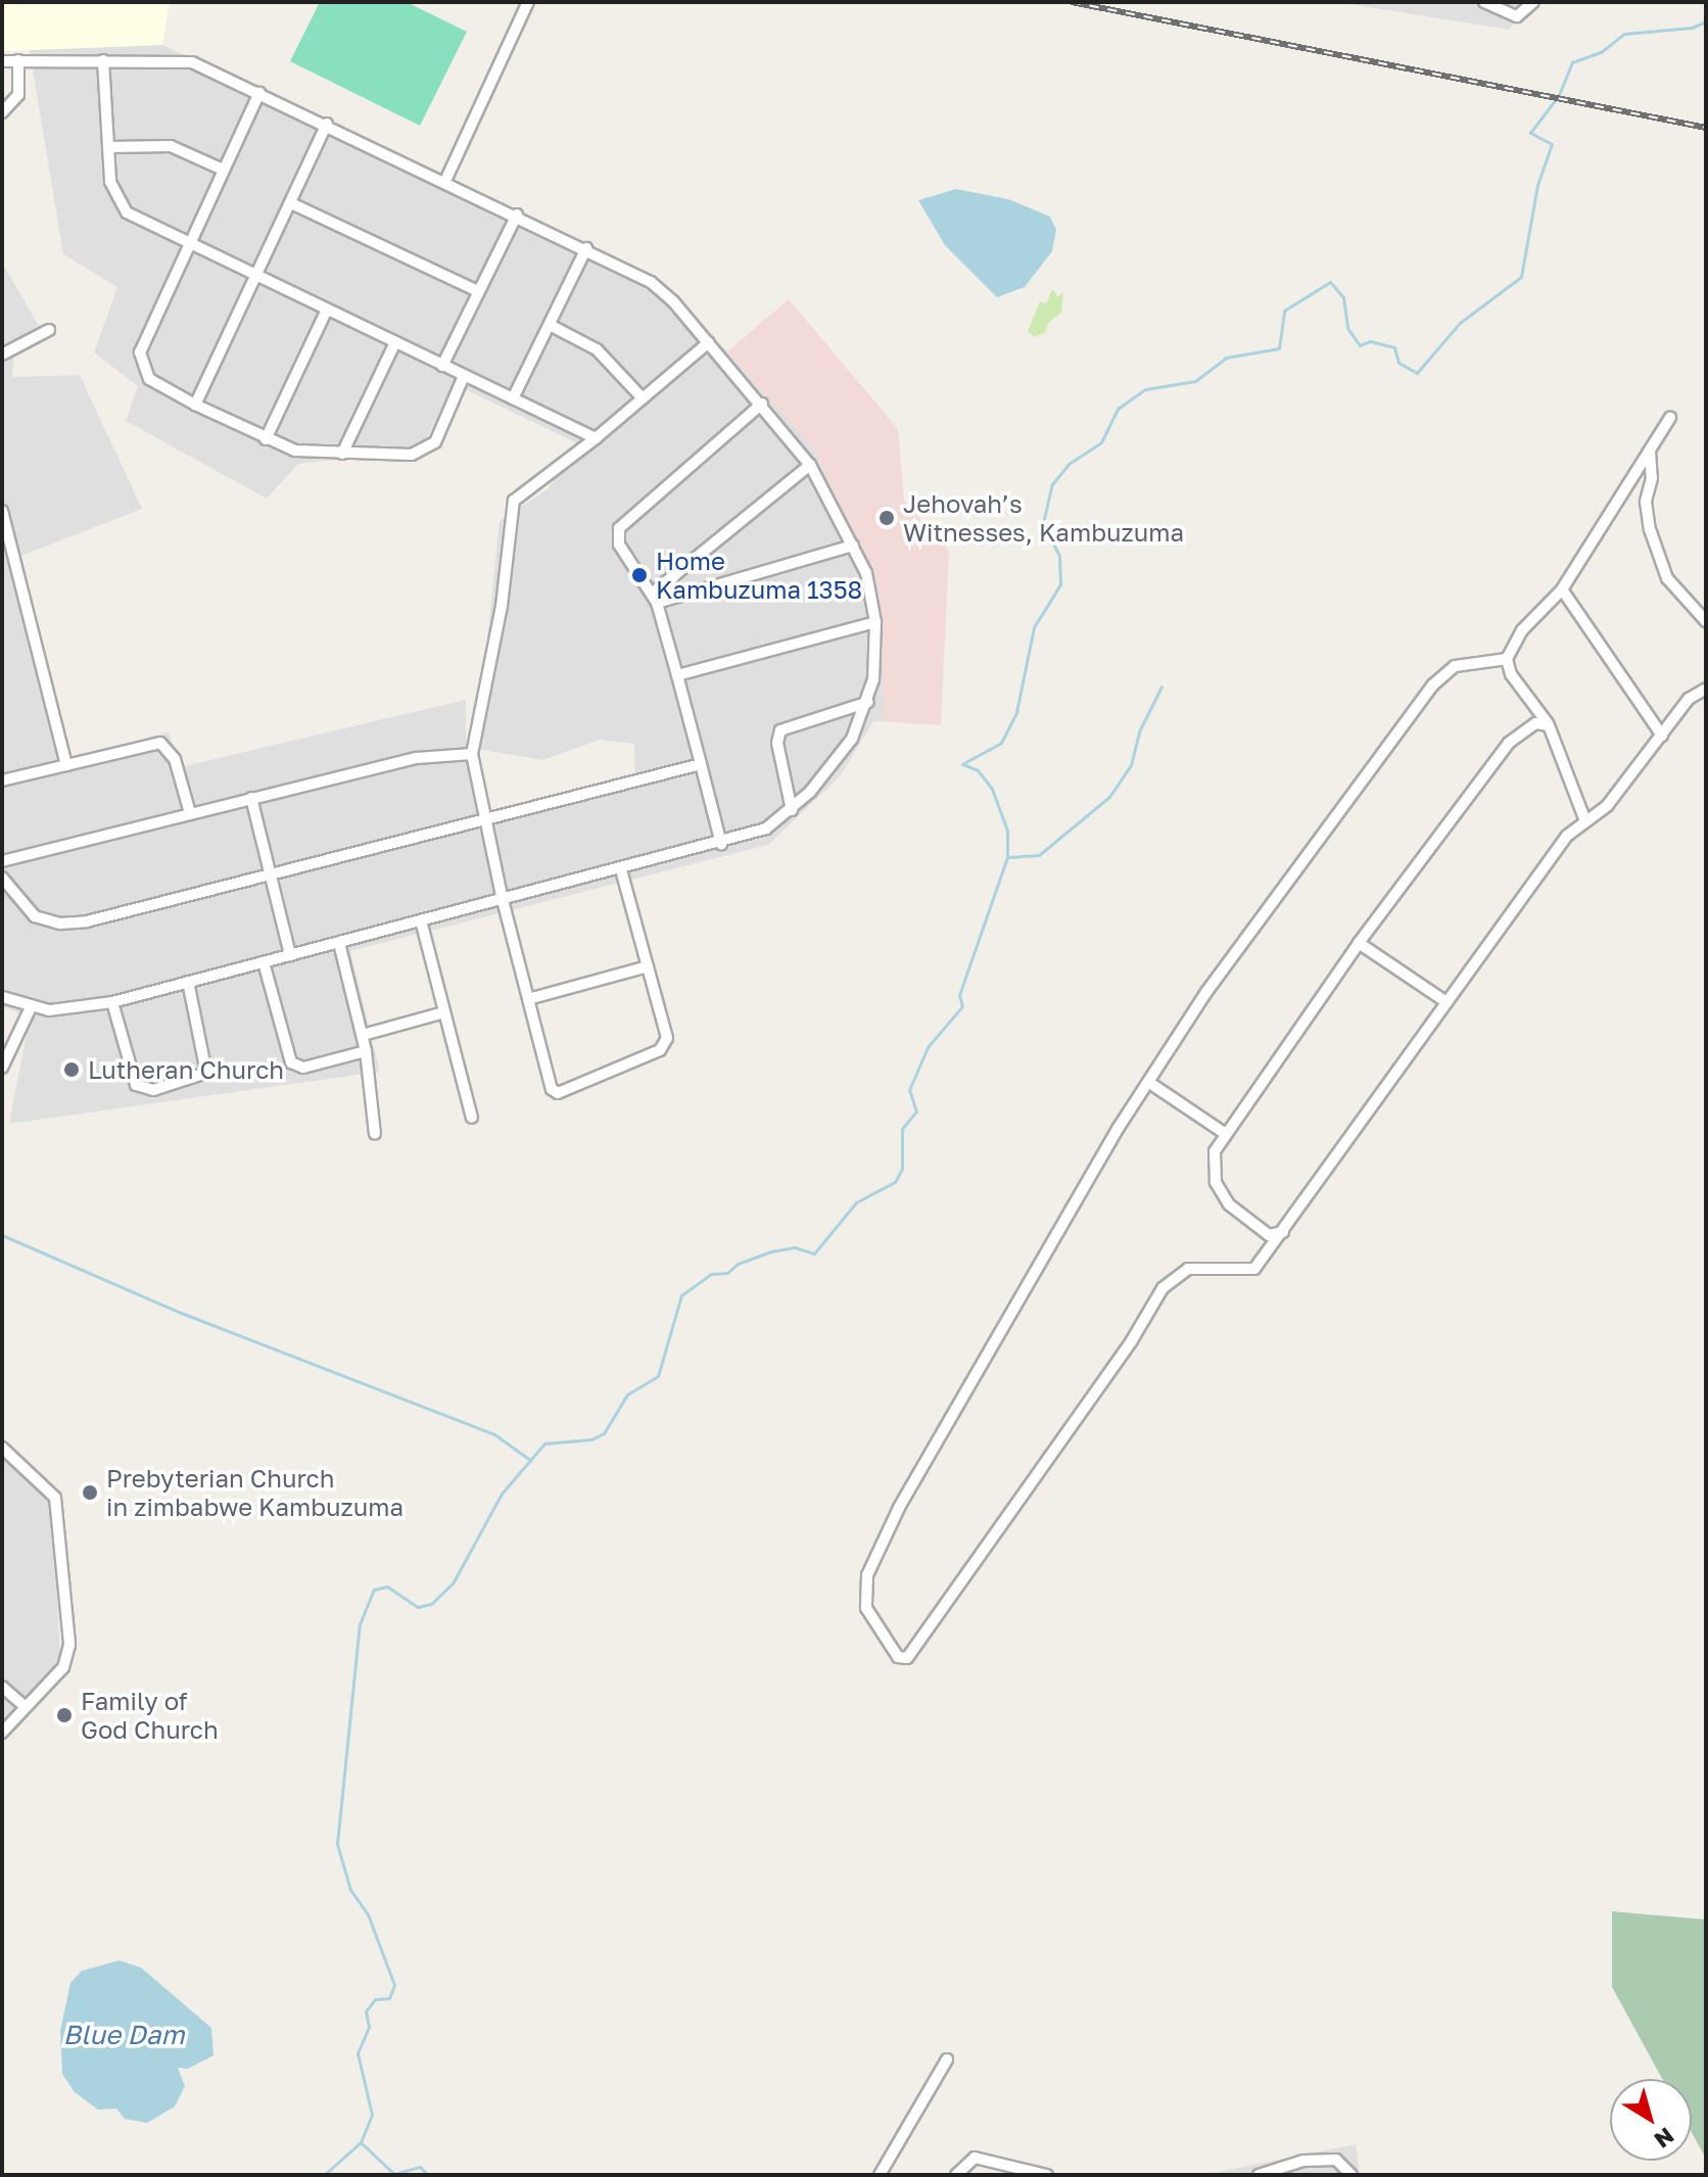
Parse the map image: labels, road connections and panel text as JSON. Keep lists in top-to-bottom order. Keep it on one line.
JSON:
{"water":["Blue Dam"],"places":["Jehovah’s Witnesses, Kambuzuma","Home Kambuzuma 1358","Lutheran Church","Prebyterian Church in zimbabwe Kambuzuma","Family of God Church"],"north":"bottom right"}
